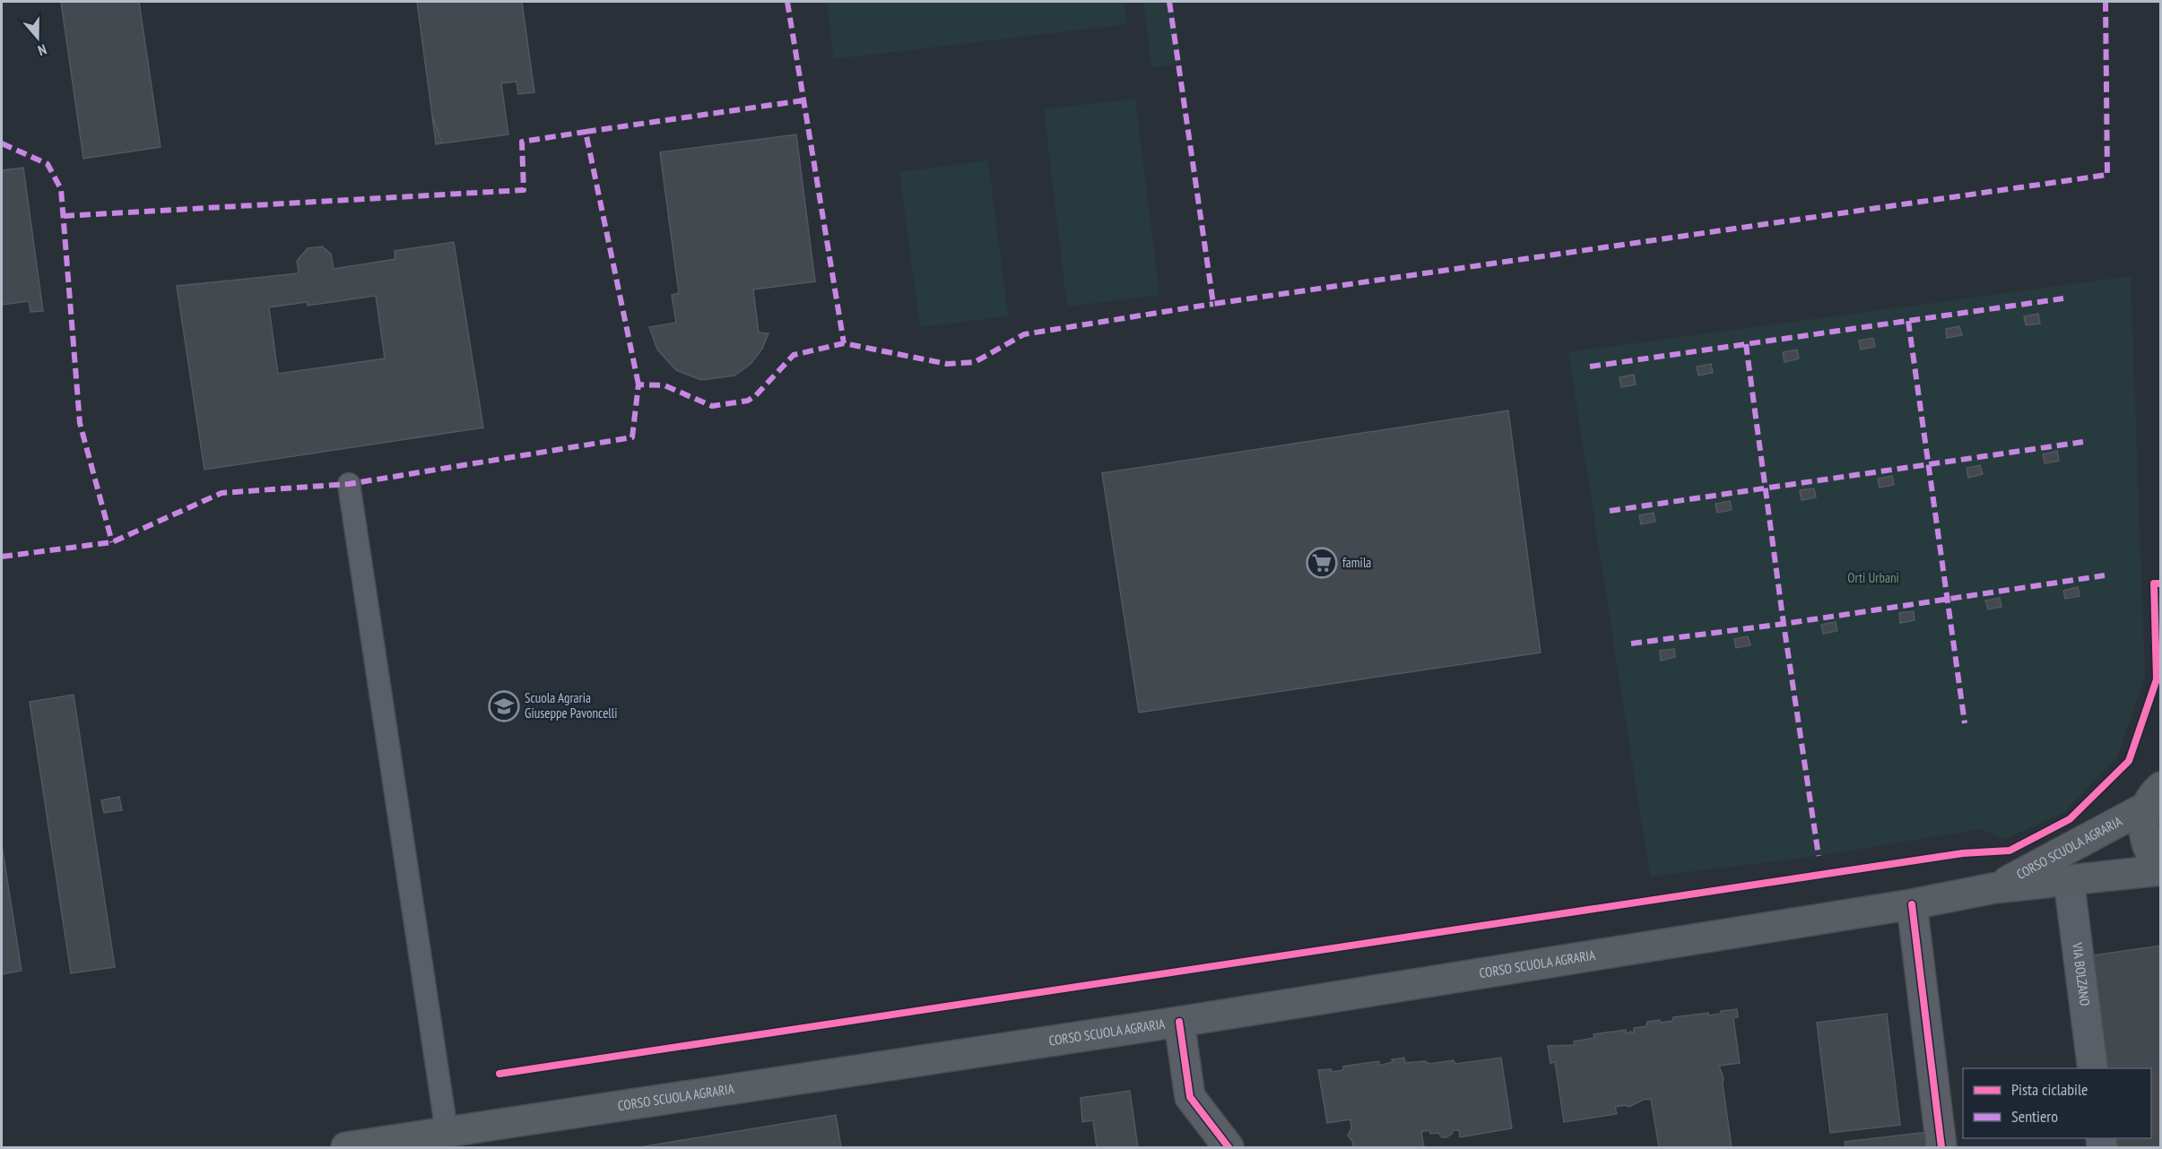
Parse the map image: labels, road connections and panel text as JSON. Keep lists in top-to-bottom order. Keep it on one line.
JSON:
{"streets":{"main road":["CORSO SCUOLA AGRARIA"],"street":["VIA BOLZANO"]},"crossings":[["CORSO SCUOLA AGRARIA","VIA BOLZANO"]],"parks":["Orti Urbani"],"places":{"supermarket":["famila"],"school or university":["Scuola Agraria Giuseppe Pavoncelli"]},"legend":["Pista ciclabile","Sentiero"],"north":"bottom"}
